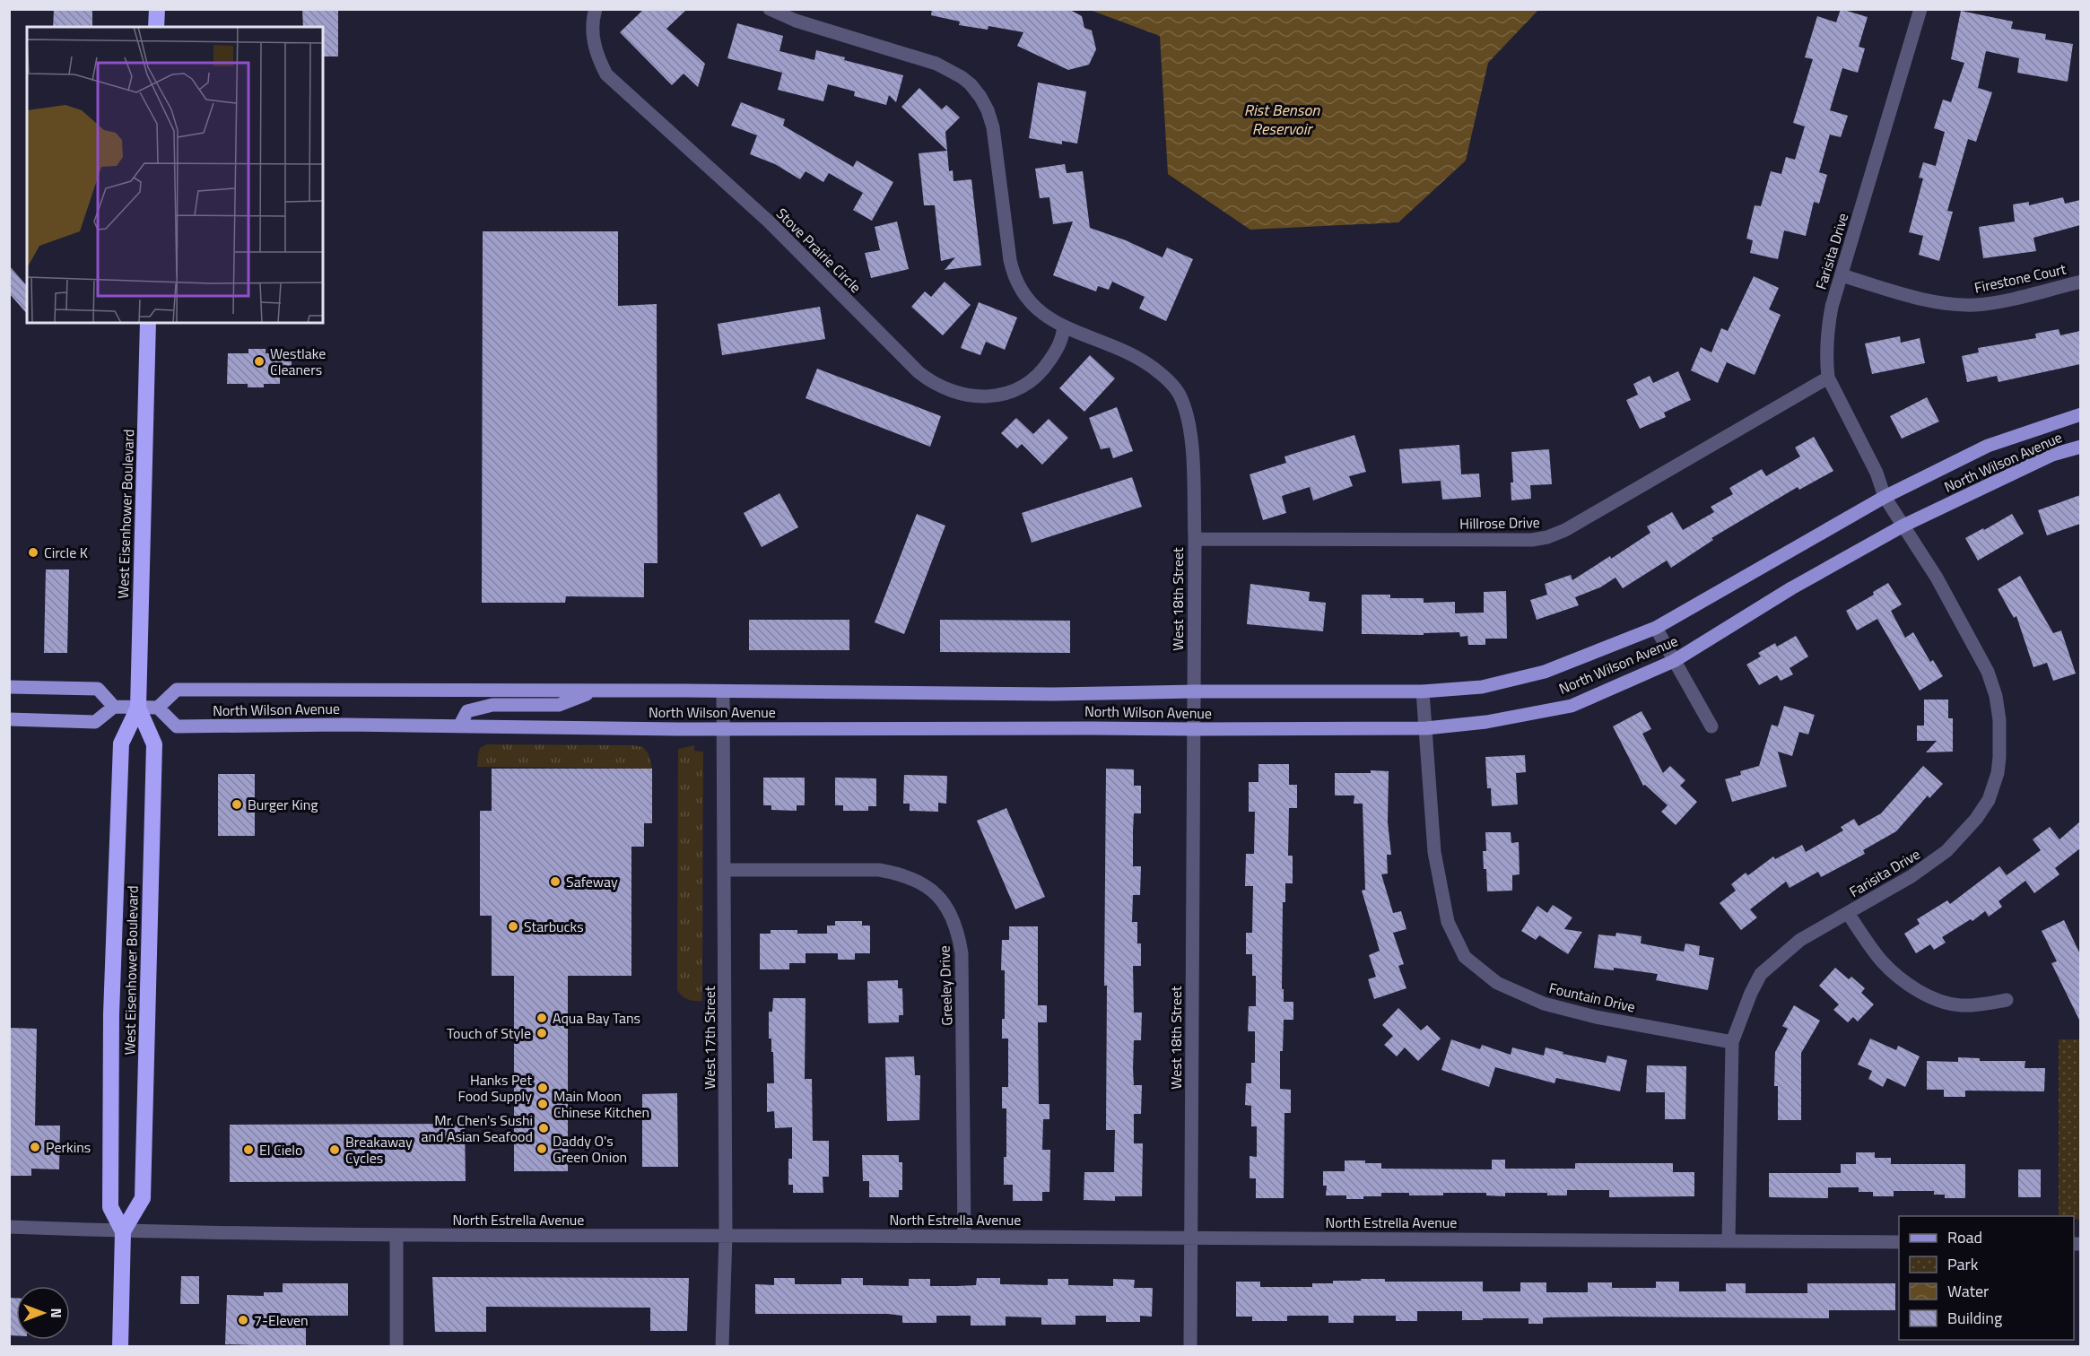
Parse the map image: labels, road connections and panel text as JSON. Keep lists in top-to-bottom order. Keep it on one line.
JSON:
{"streets":{"highway":["West Eisenhower Boulevard"],"main road":["North Wilson Avenue"],"street":["Stove Prairie Circle","Farisita Drive","Firestone Court","Hillrose Drive","West 18th Street","Greeley Drive","Fountain Drive","West 17th Street","North Estrella Avenue"]},"crossings":[["Farisita Drive","Firestone Court"],["Farisita Drive","North Wilson Avenue"],["Farisita Drive","Hillrose Drive"],["Farisita Drive","Fountain Drive"],["Farisita Drive","North Estrella Avenue"],["North Wilson Avenue","West 18th Street"],["North Wilson Avenue","Fountain Drive"],["North Wilson Avenue","West 17th Street"],["West Eisenhower Boulevard","North Estrella Avenue"],["Hillrose Drive","West 18th Street"],["West 18th Street","North Estrella Avenue"],["Greeley Drive","West 17th Street"],["Greeley Drive","North Estrella Avenue"],["West 17th Street","North Estrella Avenue"]],"water":["Rist Benson Reservoir"],"places":["Westlake Cleaners","Circle K","Burger King","Safeway","Starbucks","Aqua Bay Tans","Touch of Style","Hanks Pet Food Supply","Main Moon Chinese Kitchen","Mr. Chen's Sushi and Asian Seafood","Perkins","Daddy O's Green Onion","El Cielo","Breakaway Cycles","7-Eleven"],"legend":["Road","Park","Water","Building"],"north":"right"}
